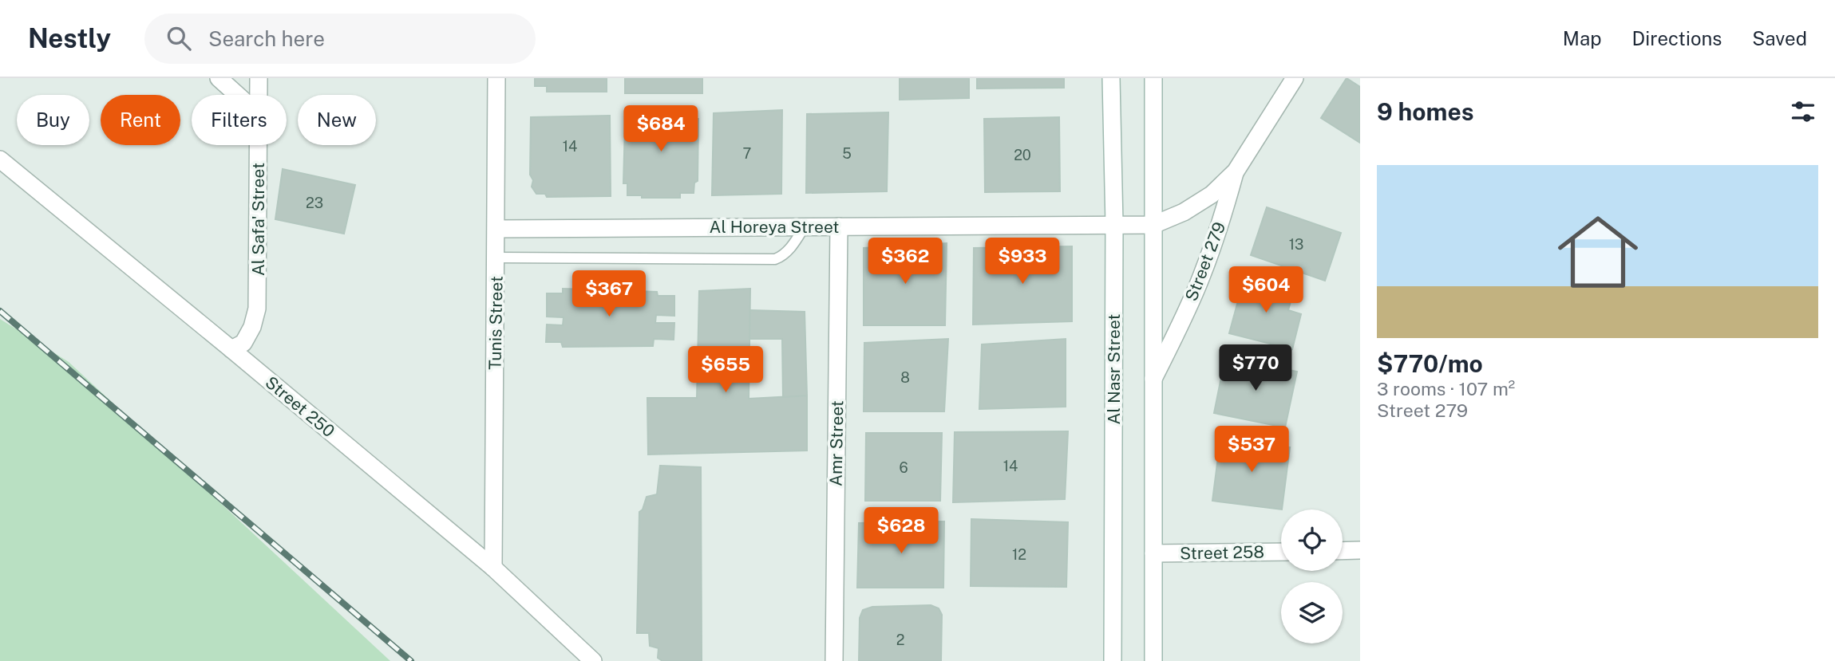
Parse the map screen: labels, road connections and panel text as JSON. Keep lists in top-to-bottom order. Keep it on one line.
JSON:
{"streets":{"street":["Al Safa' Street","Al Horeya Street","Street 279","Tunis Street","Al Nasr Street","Street 250","Amr Street","Street 258"]},"crossings":[["Al Safa' Street","Street 250"],["Al Horeya Street","Street 279"],["Al Horeya Street","Tunis Street"],["Al Horeya Street","Al Nasr Street"],["Al Horeya Street","Amr Street"],["Tunis Street","Street 250"]],"house_numbers":["14","7","5","20","23","13","8","14","6","12","2"],"page":{"header":"Nestly","search":"Search here","nav":["Map","Directions","Saved"],"heading":"9 homes","chip":["Buy","Rent","Filters","New"],"price":["$684","$362","$933","$604","$367","$770","$655","$537","$628"],"list":[{"name":"$770/mo","note":"3 rooms · 107 m² · Street 279"}]}}
